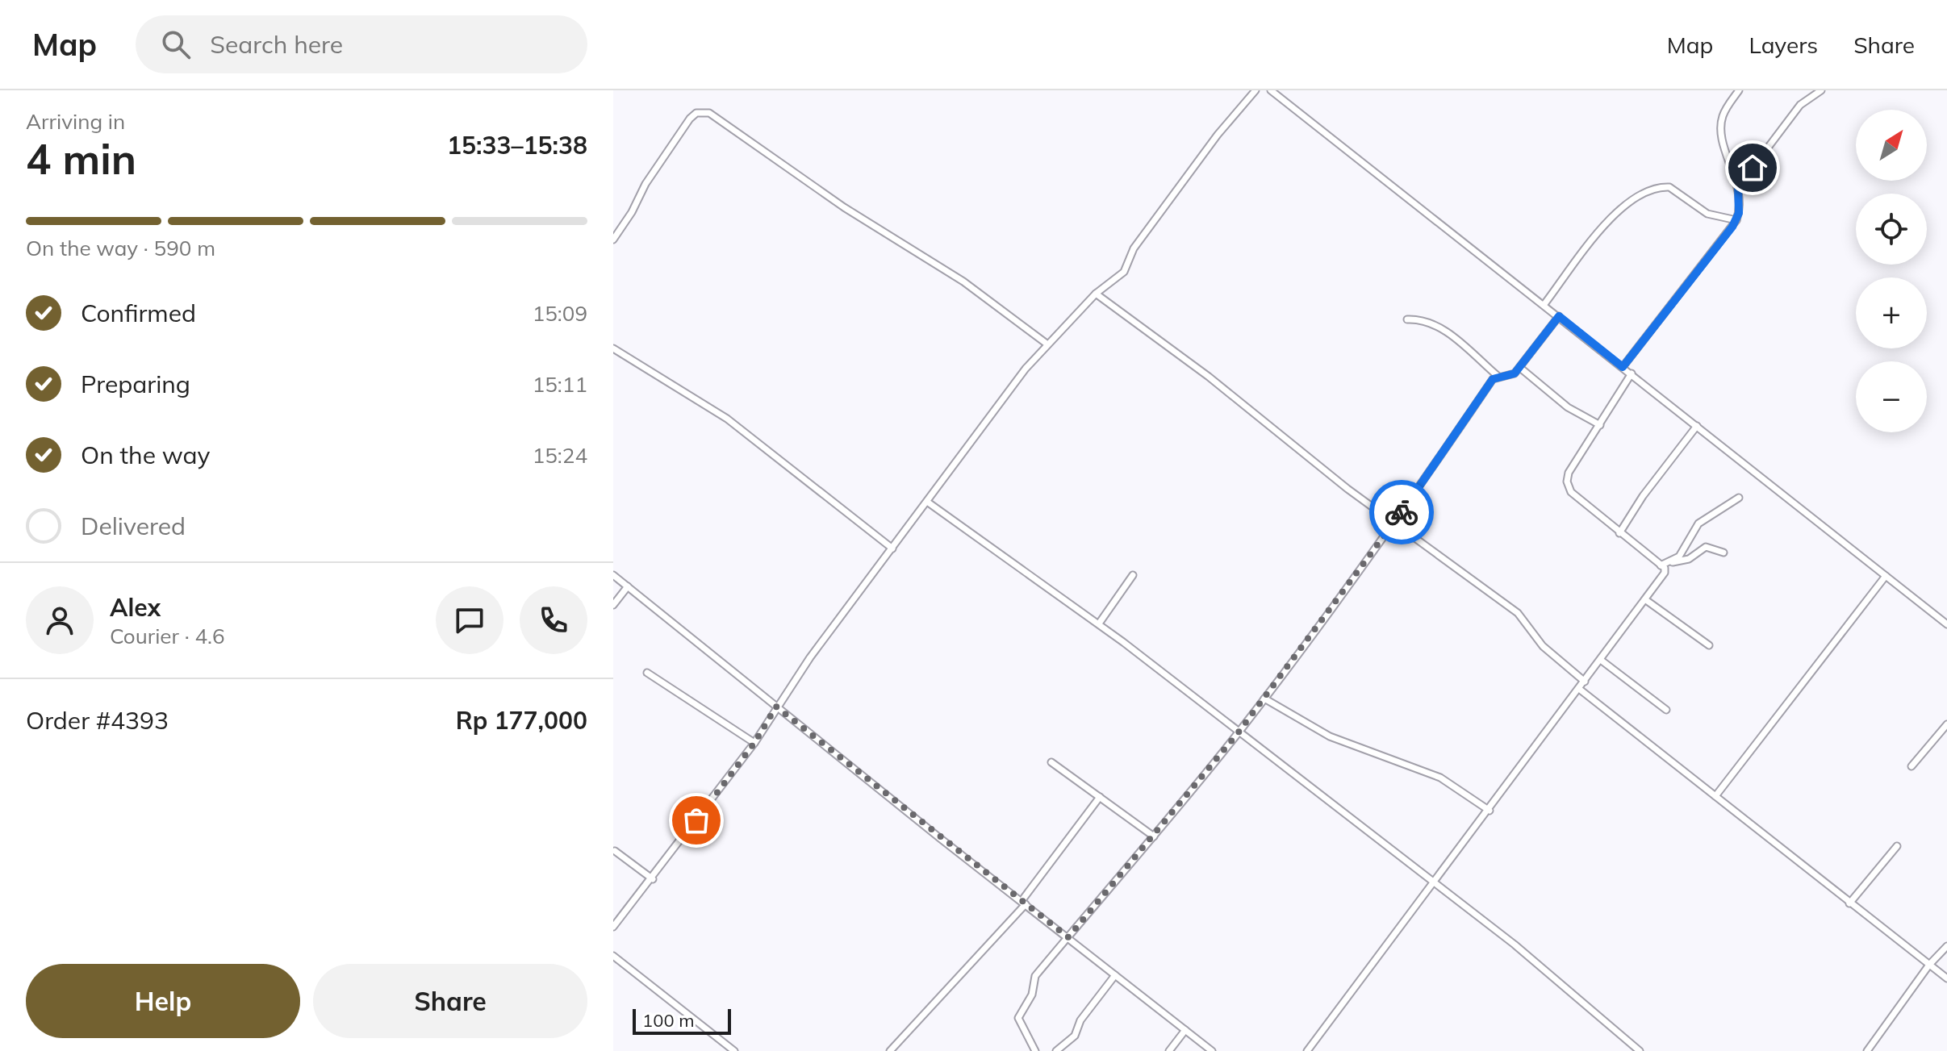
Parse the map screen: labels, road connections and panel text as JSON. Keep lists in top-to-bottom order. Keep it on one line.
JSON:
{"scale_bar":"100 m","north":"top right","page":{"header":"Map","search":"Search here","nav":["Map","Layers","Share"],"heading":["4 min","Arriving in","15:33–15:38"],"panel":["Alex","Courier · 4.6","Order #4393","Rp 177,000"],"map_buttons":["+","−"],"bar":"On the way · 590 m","list":[["Confirmed","15:09"],["Preparing","15:11"],["On the way","15:24"],"Delivered"],"buttons":["Help","Share"],"scale":"100 m"}}
